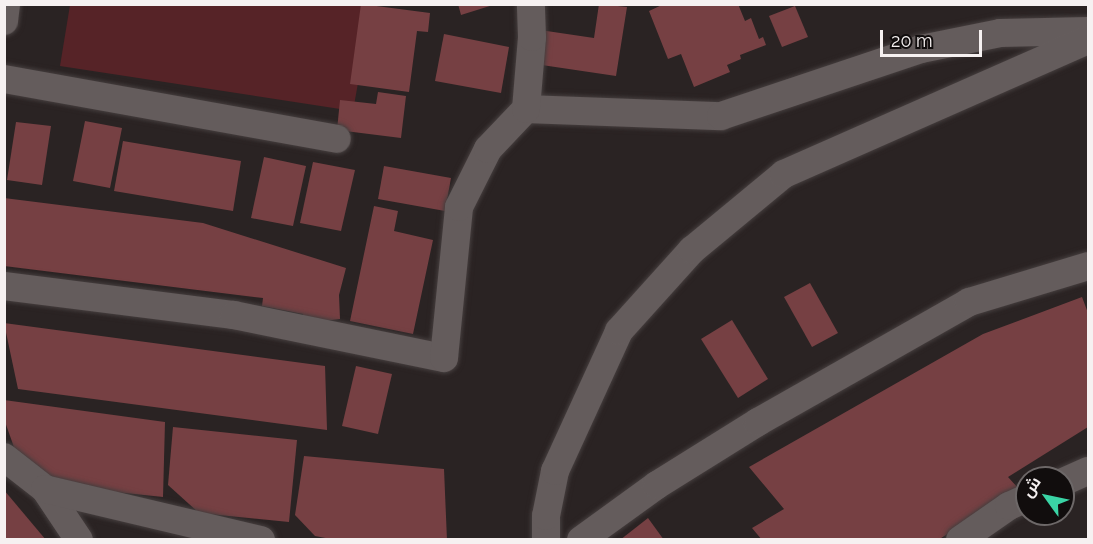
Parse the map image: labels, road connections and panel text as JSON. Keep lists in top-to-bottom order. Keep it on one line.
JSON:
{"scale_bar":"20 m","north":"top left"}
